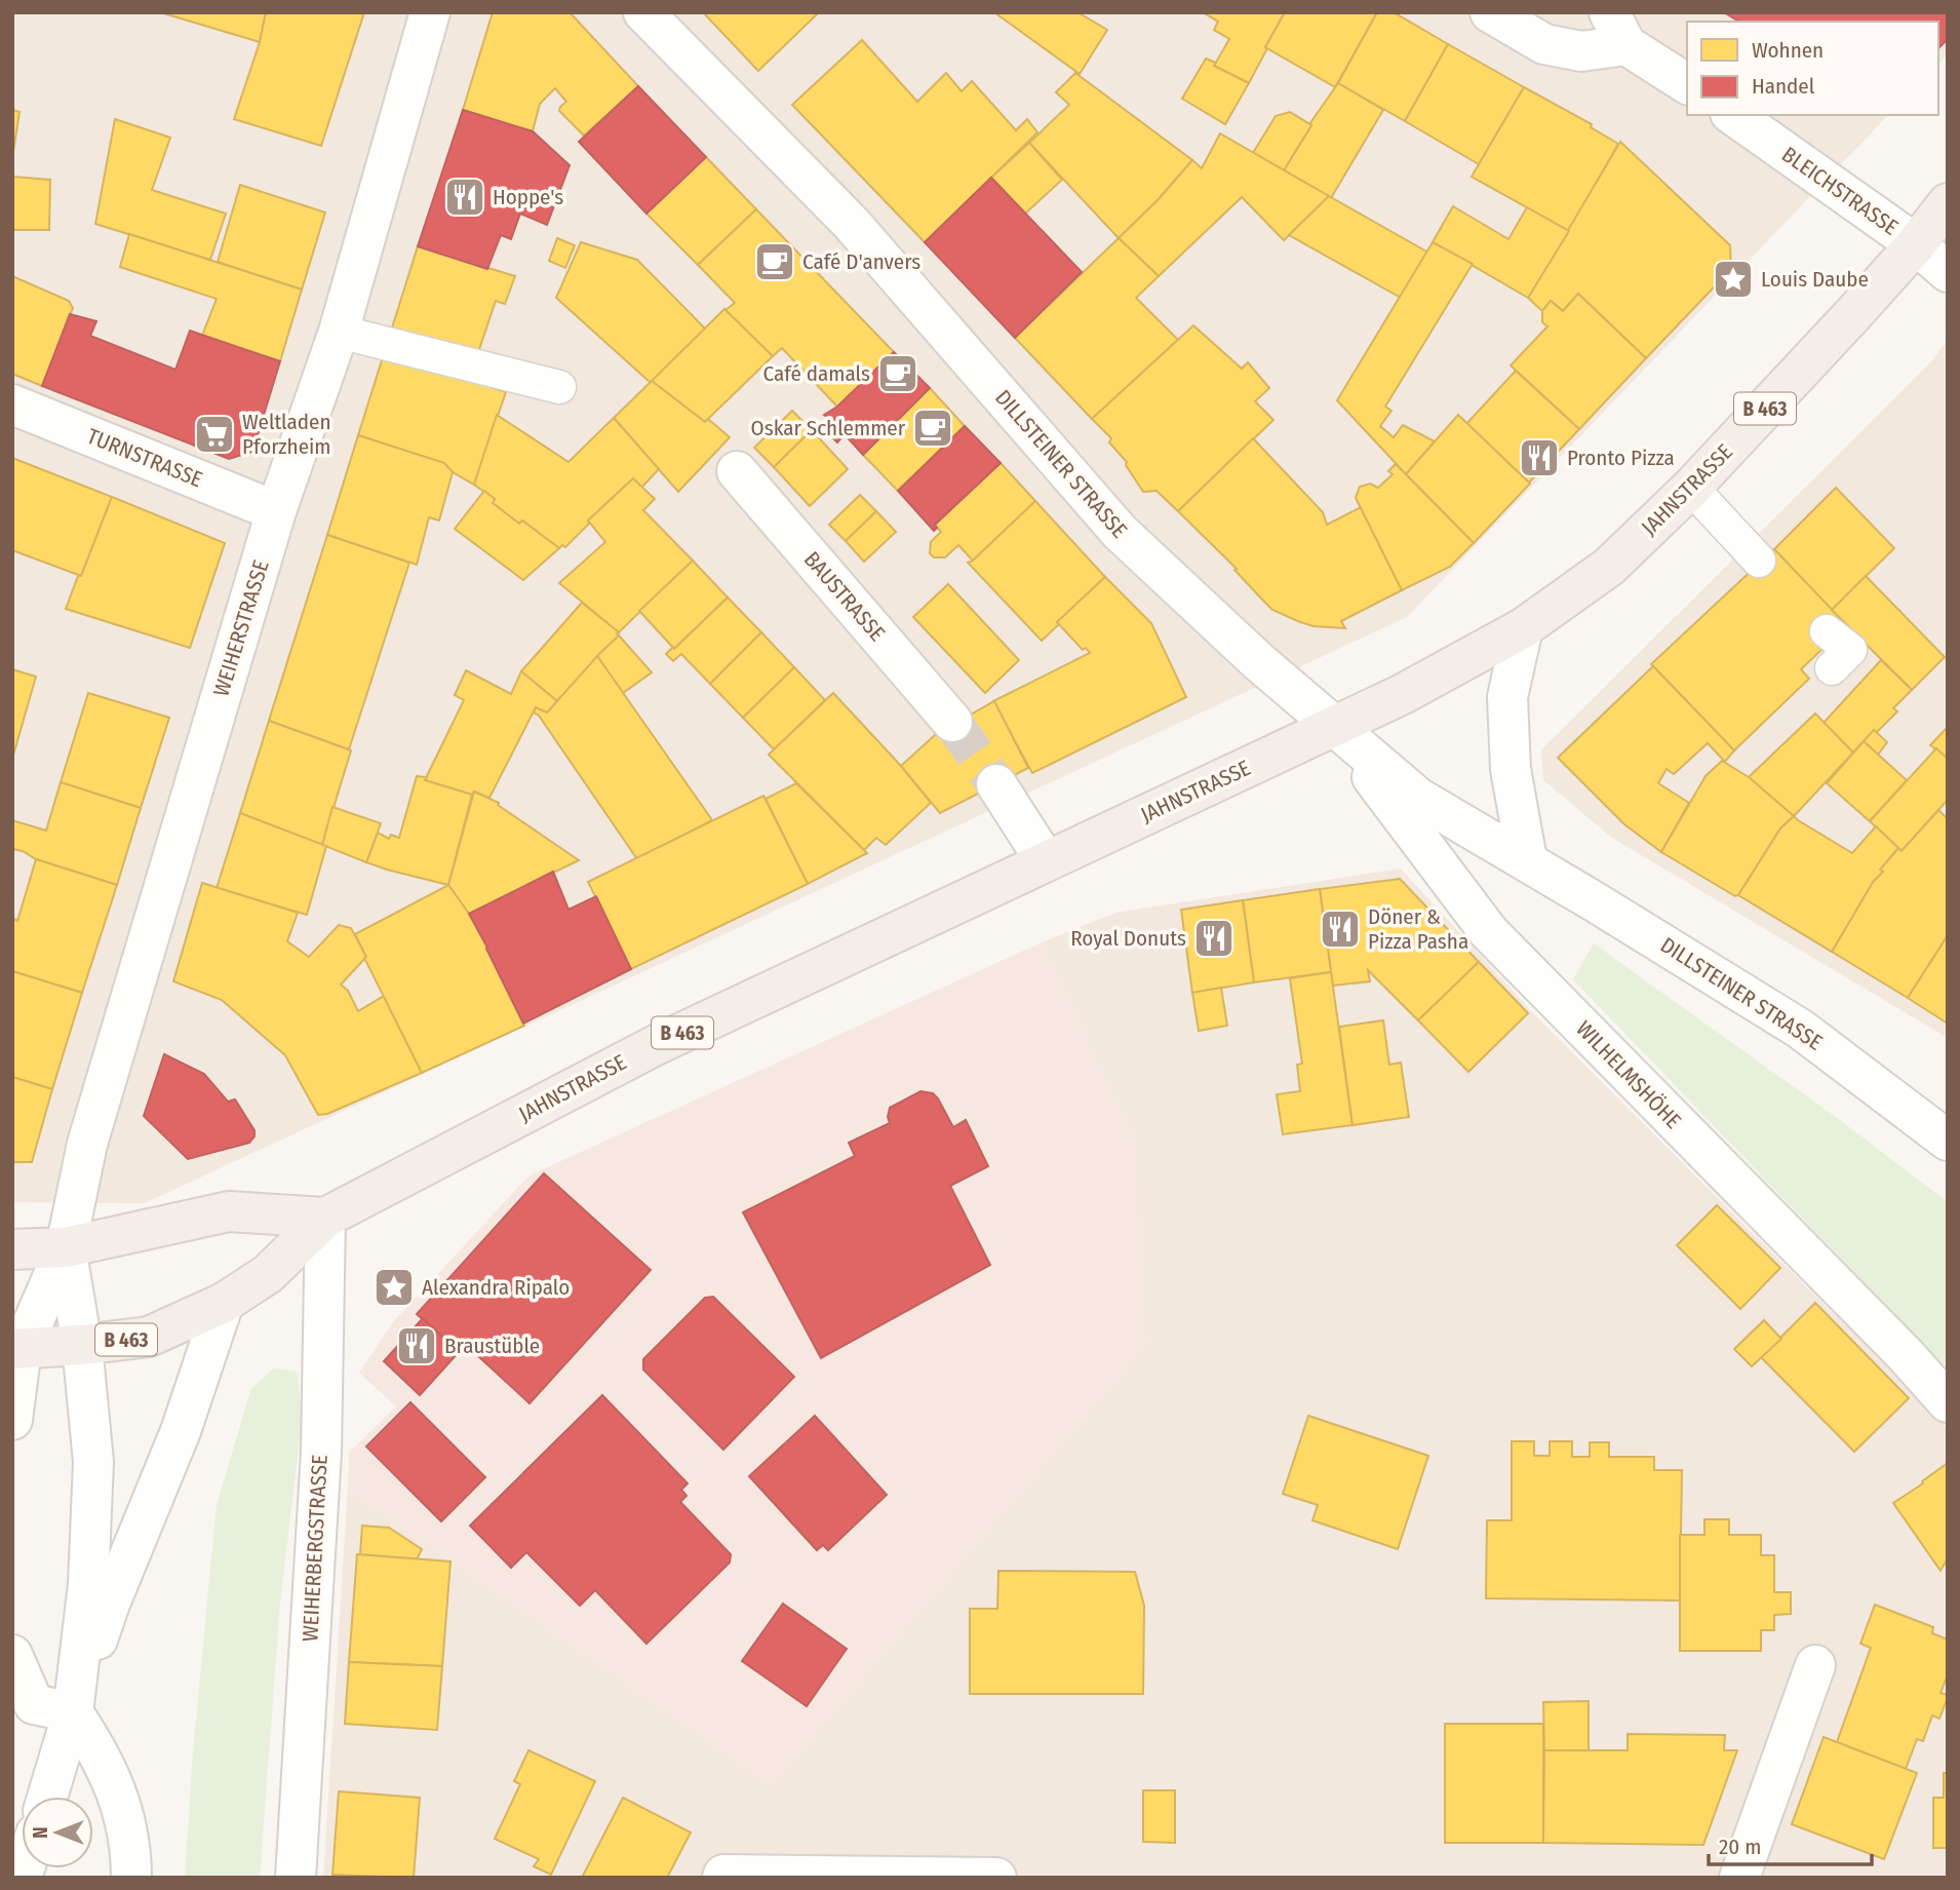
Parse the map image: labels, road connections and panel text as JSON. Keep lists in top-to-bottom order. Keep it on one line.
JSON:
{"streets":{"main road":["B 463","JAHNSTRASSE"],"street":["BLEICHSTRASSE","TURNSTRASSE","DILLSTEINER STRASSE","BAUSTRASSE","WEIHERSTRASSE","WILHELMSHÖHE","WEIHERBERGSTRASSE"]},"crossings":[["BLEICHSTRASSE","JAHNSTRASSE"],["TURNSTRASSE","WEIHERSTRASSE"],["DILLSTEINER STRASSE","JAHNSTRASSE"],["DILLSTEINER STRASSE","WILHELMSHÖHE"],["JAHNSTRASSE","WILHELMSHÖHE"],["JAHNSTRASSE","WEIHERBERGSTRASSE"]],"places":{"restaurant":["Hoppe's","Pronto Pizza","Döner & Pizza Pasha","Royal Donuts","Braustüble"],"cafe":["Café D'anvers","Café damals","Oskar Schlemmer"],"place":["Louis Daube","Alexandra Ripalo"],"supermarket":["Weltladen Pforzheim"]},"legend":["Wohnen","Handel"],"scale_bar":"20 m","north":"left"}
